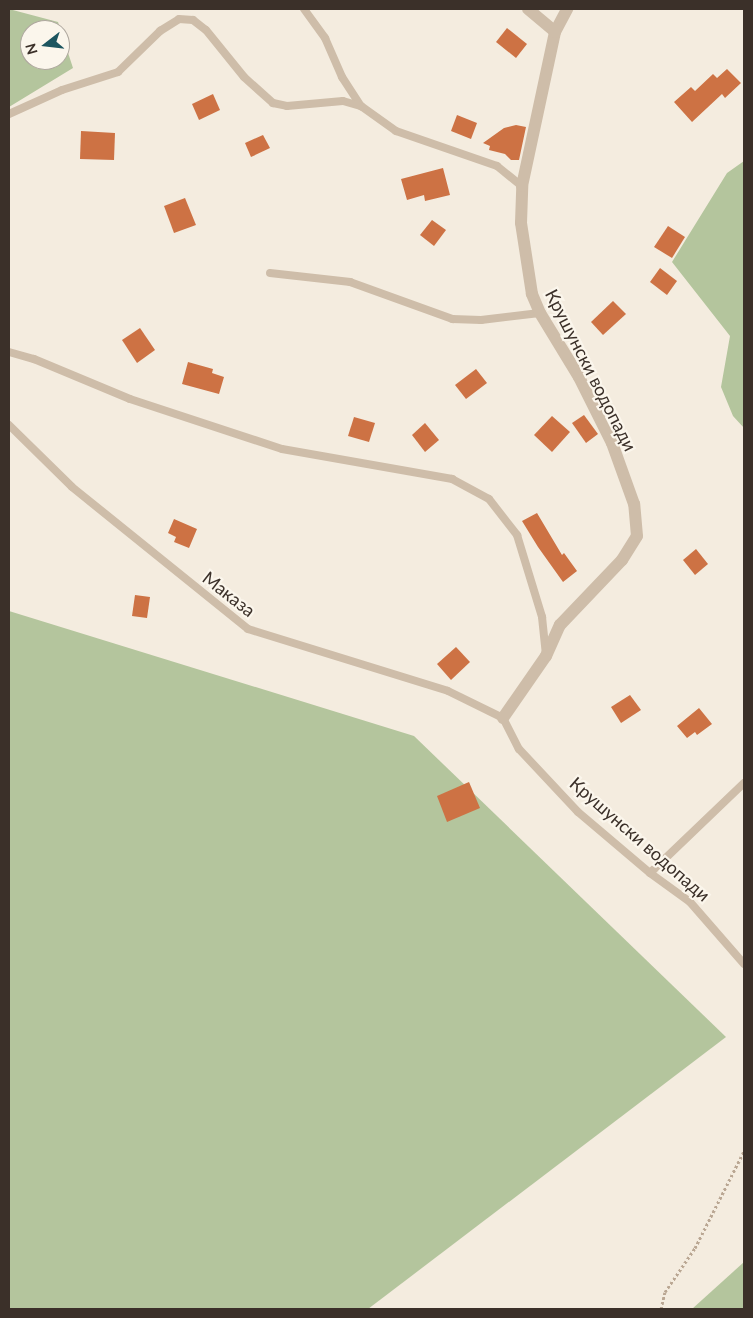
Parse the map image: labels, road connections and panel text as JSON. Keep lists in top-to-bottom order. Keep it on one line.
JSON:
{"streets":{"street":["Крушунски водопади"],"lane":["Маказа"]},"crossings":[["Крушунски водопади","Маказа"]],"north":"left"}
